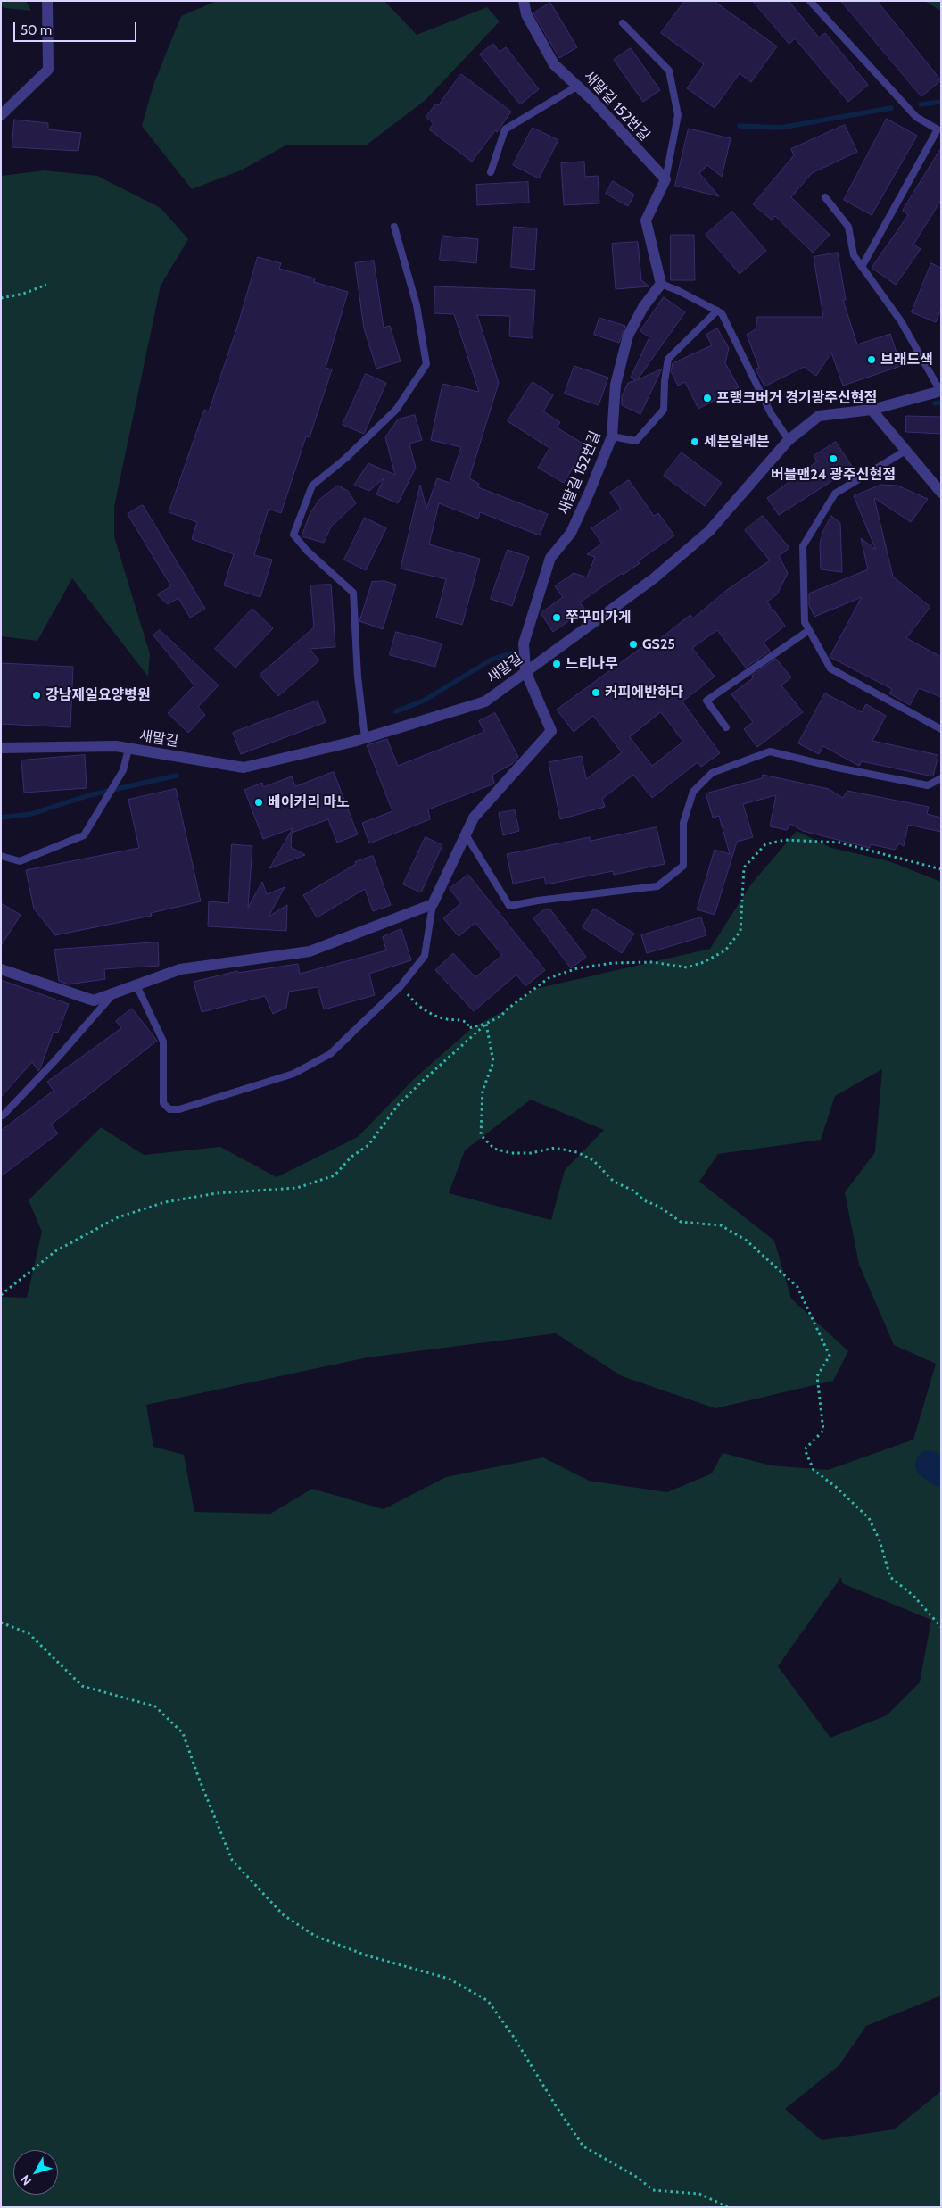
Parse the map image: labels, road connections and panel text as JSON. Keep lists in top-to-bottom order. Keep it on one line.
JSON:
{"streets":{"street":["새말길 152번길","새말길"]},"crossings":[["새말길 152번길","새말길"]],"places":["브래드색","프랭크버거 경기광주신현점","세븐일레븐","버블맨24 광주신현점","쭈꾸미가게","GS25","느티나무","커피에반하다","강남제일요양병원","베이커리 마노"],"scale_bar":"50 m","north":"bottom left"}
